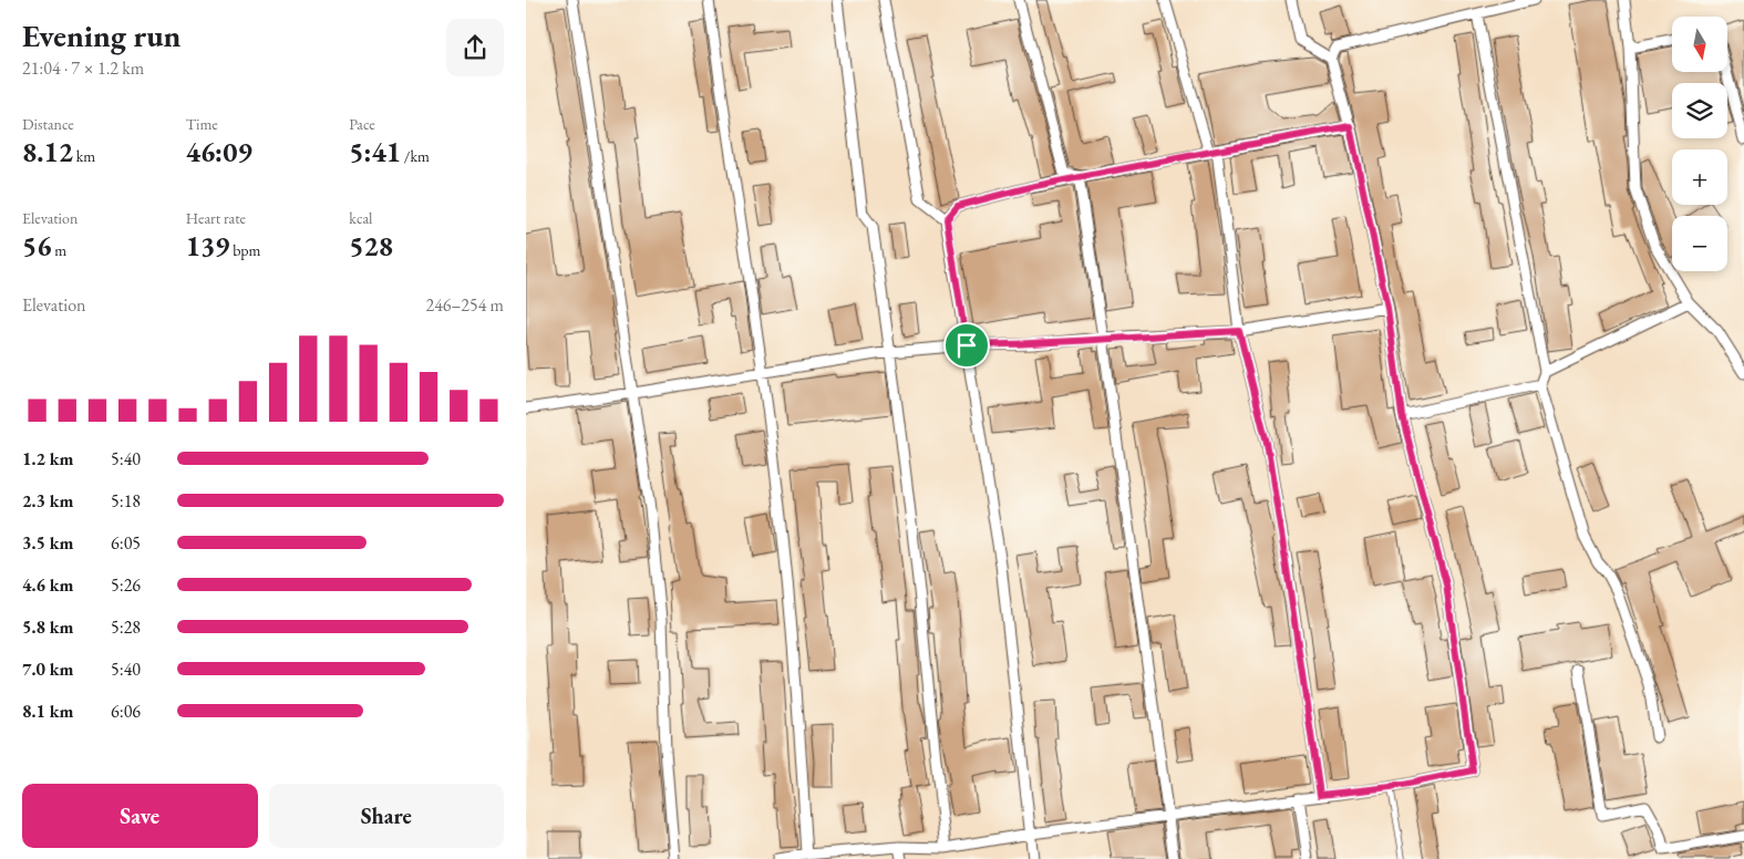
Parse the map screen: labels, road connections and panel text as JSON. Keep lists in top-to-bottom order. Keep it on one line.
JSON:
{"north":"bottom","page":{"heading":["Evening run","21:04 · 7 × 1.2 km"],"map_buttons":["+","−"],"stats":[["Distance","8.12 km"],["Time","46:09"],["Pace","5:41 /km"],["Elevation","56 m"],["Heart rate","139 bpm"],["kcal","528"]],"chart":["Elevation","246–254 m"],"list":[{"name":"1.2 km","note":"5:40"},{"name":"2.3 km","note":"5:18"},{"name":"3.5 km","note":"6:05"},{"name":"4.6 km","note":"5:26"},{"name":"5.8 km","note":"5:28"},{"name":"7.0 km","note":"5:40"},{"name":"8.1 km","note":"6:06"}],"buttons":["Save","Share"]}}
